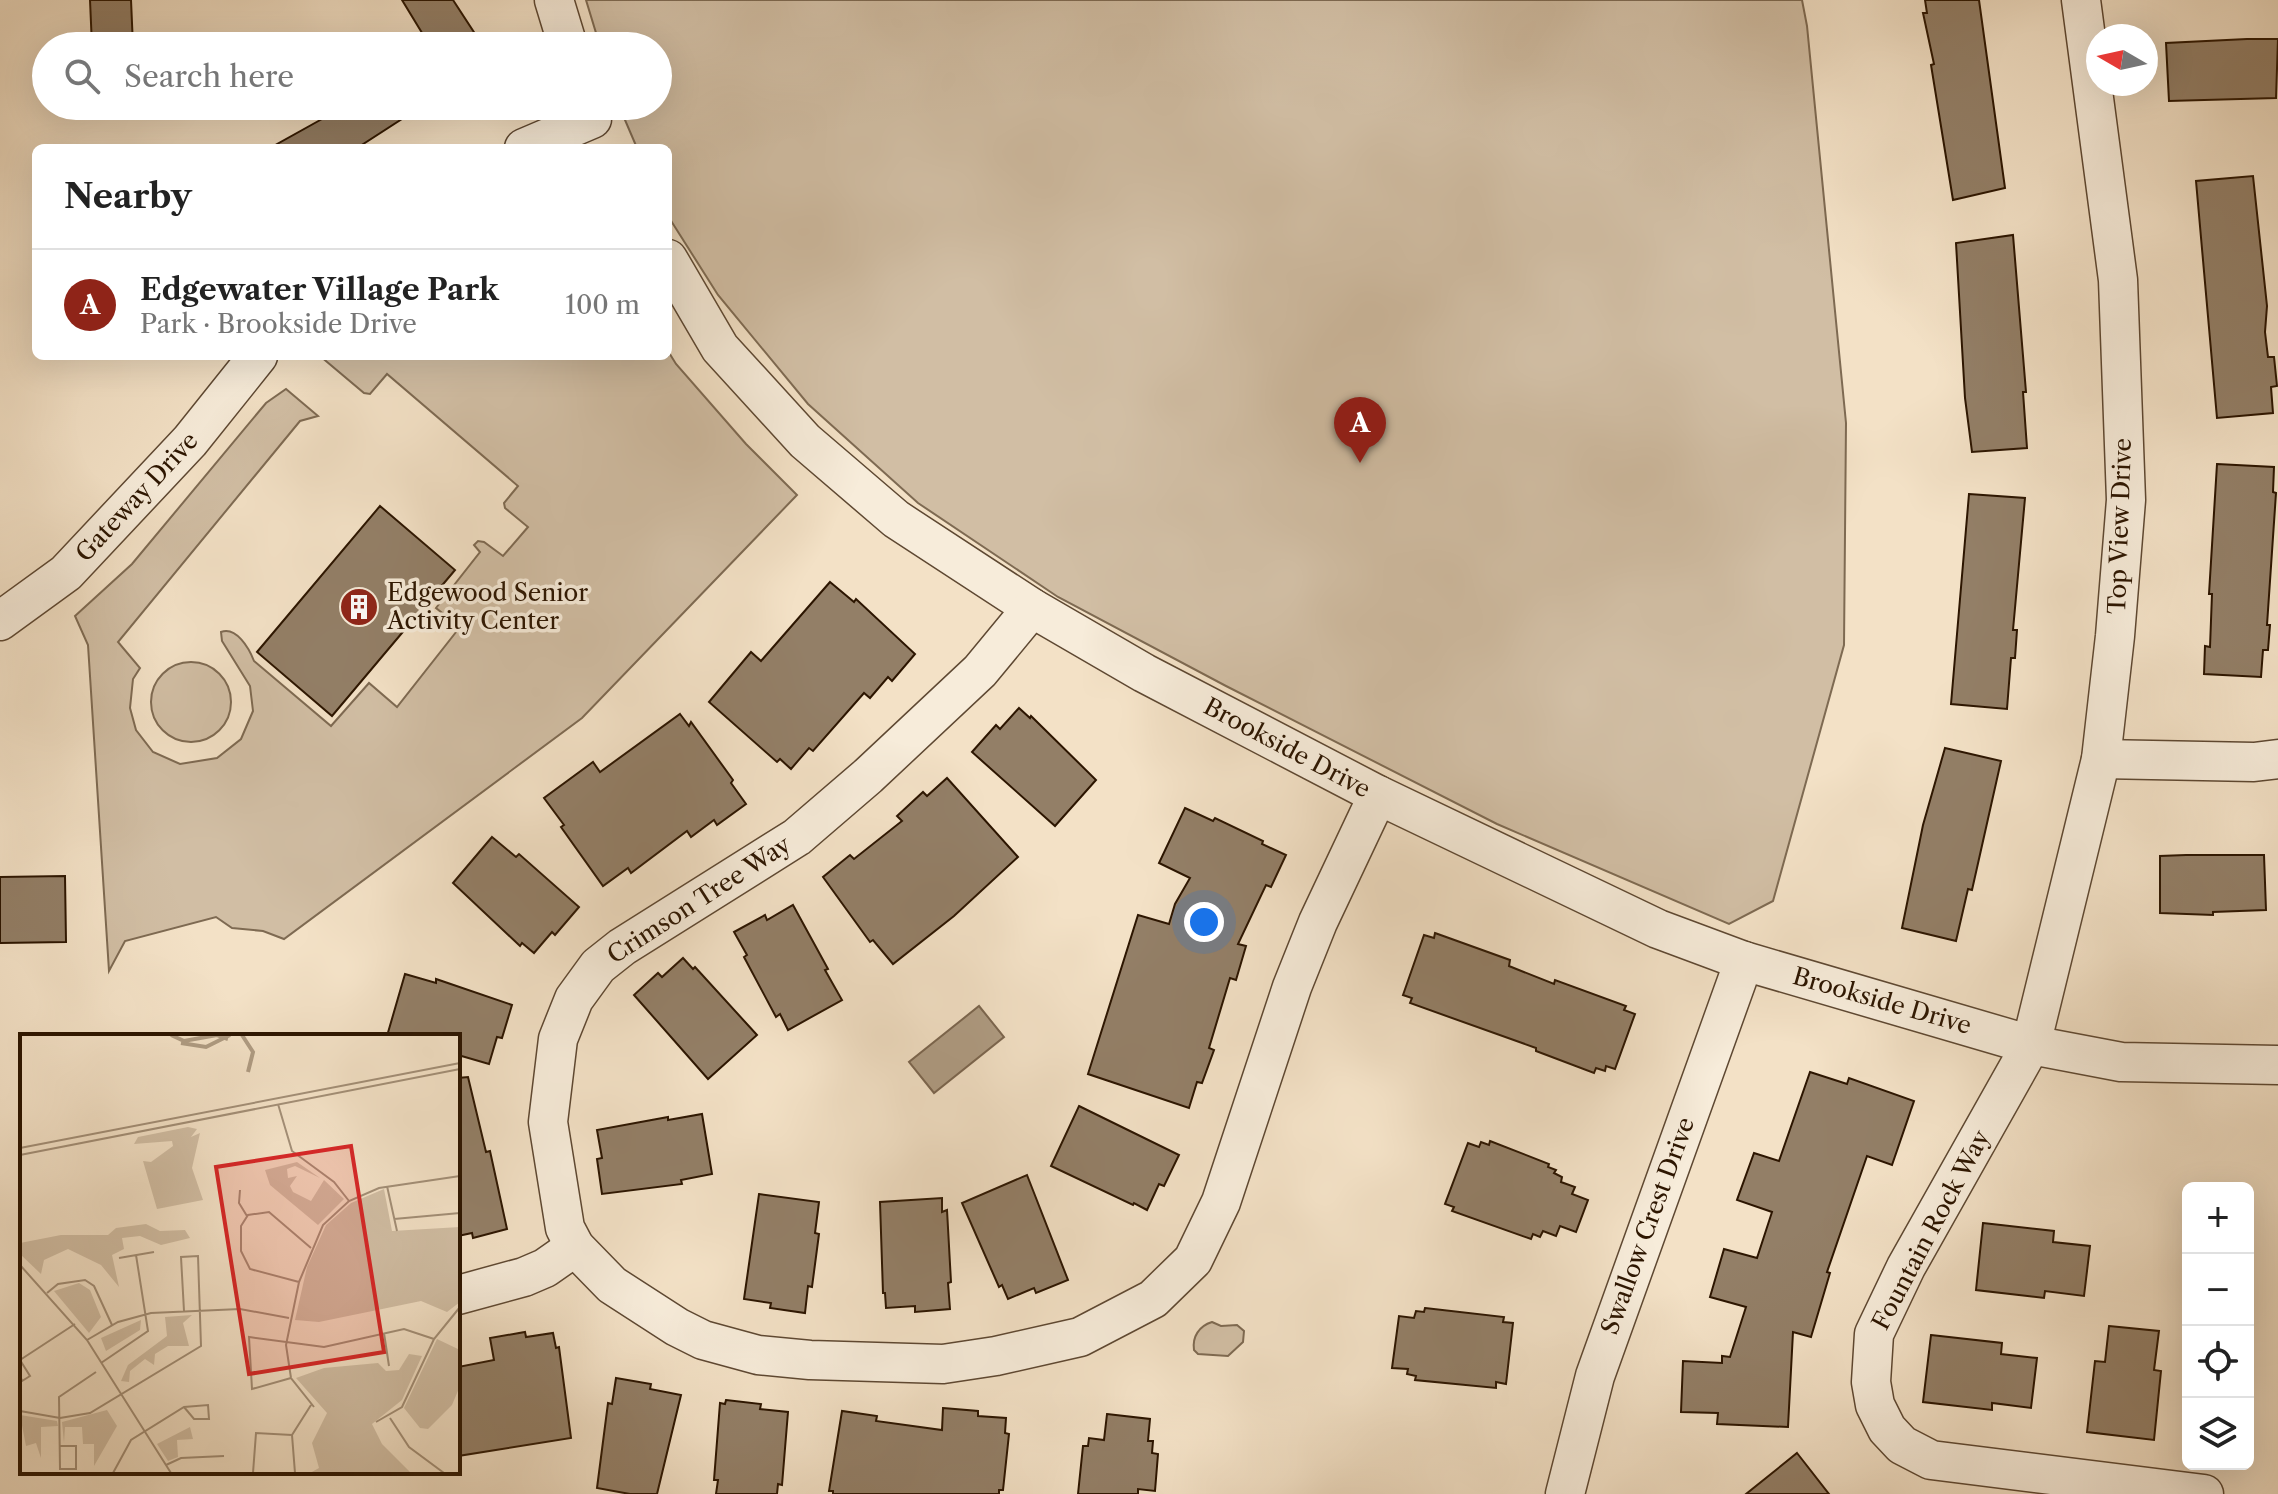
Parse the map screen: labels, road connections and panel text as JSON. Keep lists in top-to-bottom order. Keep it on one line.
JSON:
{"streets":{"street":["Gateway Drive","Top View Drive","Brookside Drive","Crimson Tree Way","Swallow Crest Drive","Fountain Rock Way"]},"crossings":[["Top View Drive","Brookside Drive"],["Top View Drive","Fountain Rock Way"],["Brookside Drive","Crimson Tree Way"],["Brookside Drive","Swallow Crest Drive"],["Brookside Drive","Fountain Rock Way"]],"places":{"building":["Edgewood Senior Activity Center"]},"north":"left","page":{"search":"Search here","heading":"Nearby","list":[{"mark":"A","name":"Edgewater Village Park","note":"Park · Brookside Drive","value":"100 m"}],"pins":"A","map_buttons":["+","−"]}}
